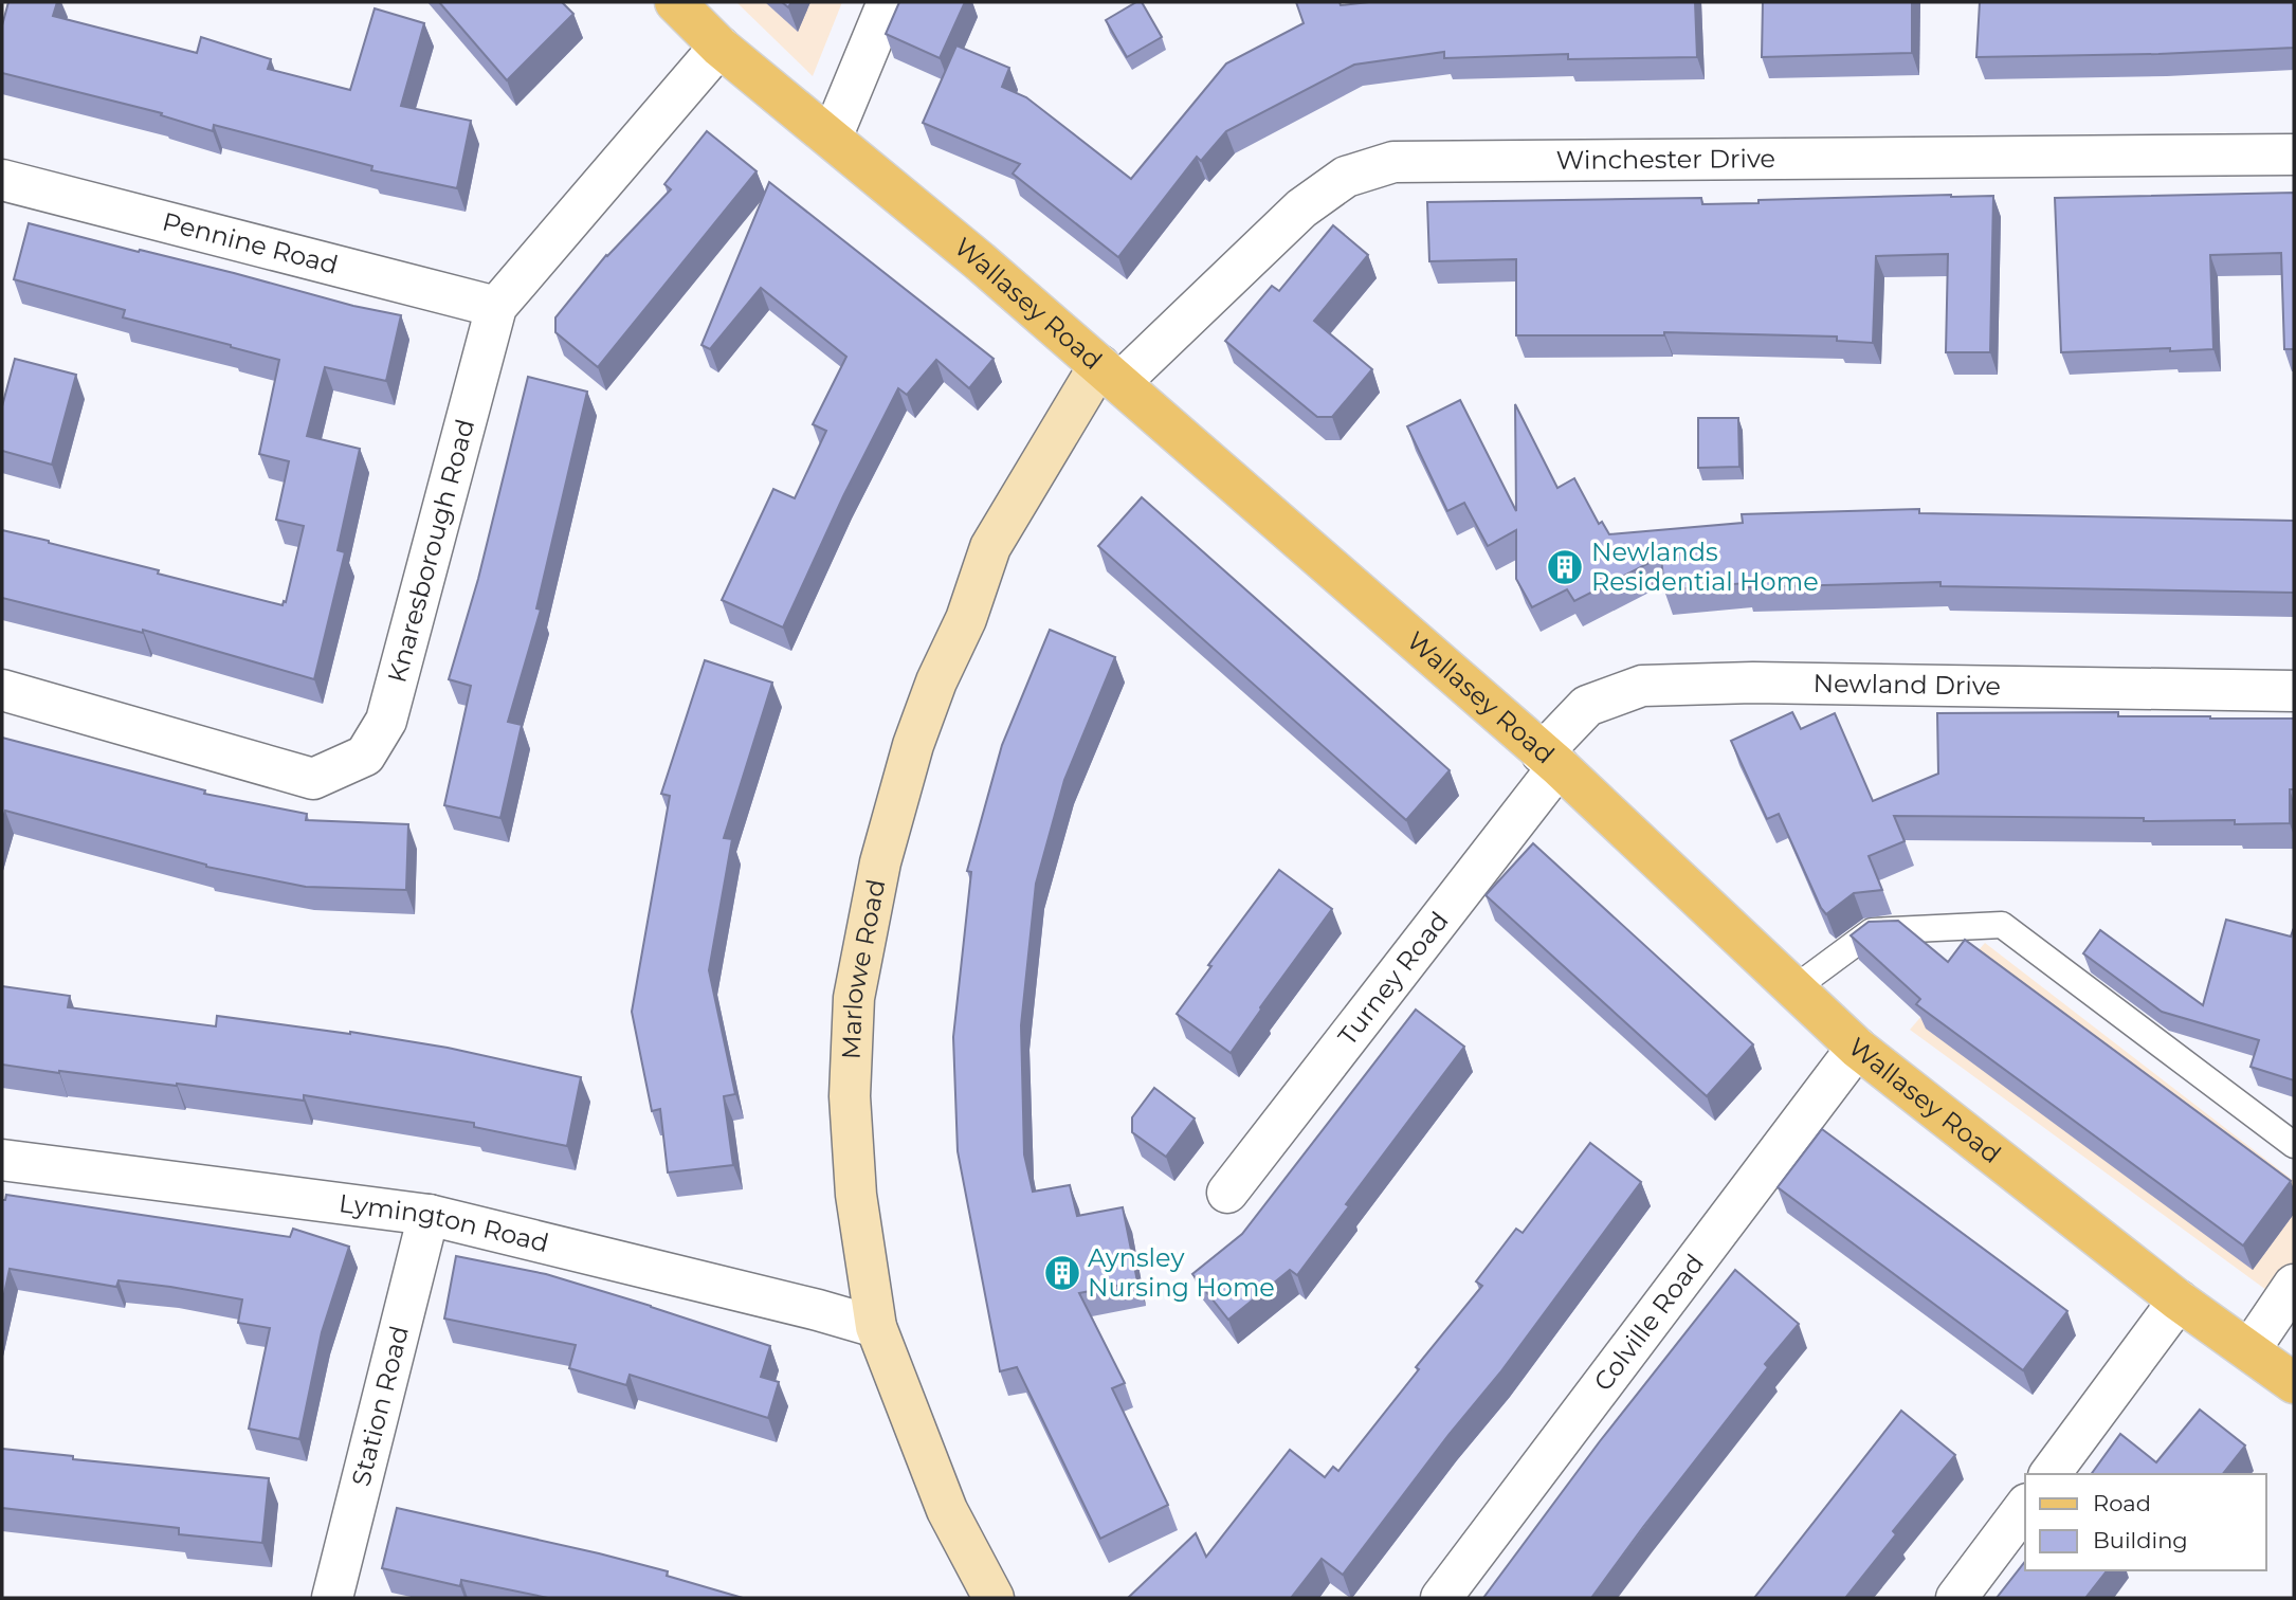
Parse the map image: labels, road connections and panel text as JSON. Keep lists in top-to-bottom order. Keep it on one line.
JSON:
{"streets":{"main road":["Wallasey Road"],"street":["Winchester Drive","Pennine Road","Knaresborough Road","Newland Drive","Marlowe Road","Turney Road","Lymington Road","Colville Road","Station Road"]},"crossings":[["Winchester Drive","Wallasey Road"],["Winchester Drive","Marlowe Road"],["Pennine Road","Knaresborough Road"],["Wallasey Road","Knaresborough Road"],["Wallasey Road","Newland Drive"],["Wallasey Road","Marlowe Road"],["Wallasey Road","Turney Road"],["Wallasey Road","Colville Road"],["Newland Drive","Turney Road"],["Marlowe Road","Lymington Road"],["Lymington Road","Station Road"]],"places":{"building":["Newlands Residential Home","Aynsley Nursing Home"]},"legend":["Road","Building"]}
